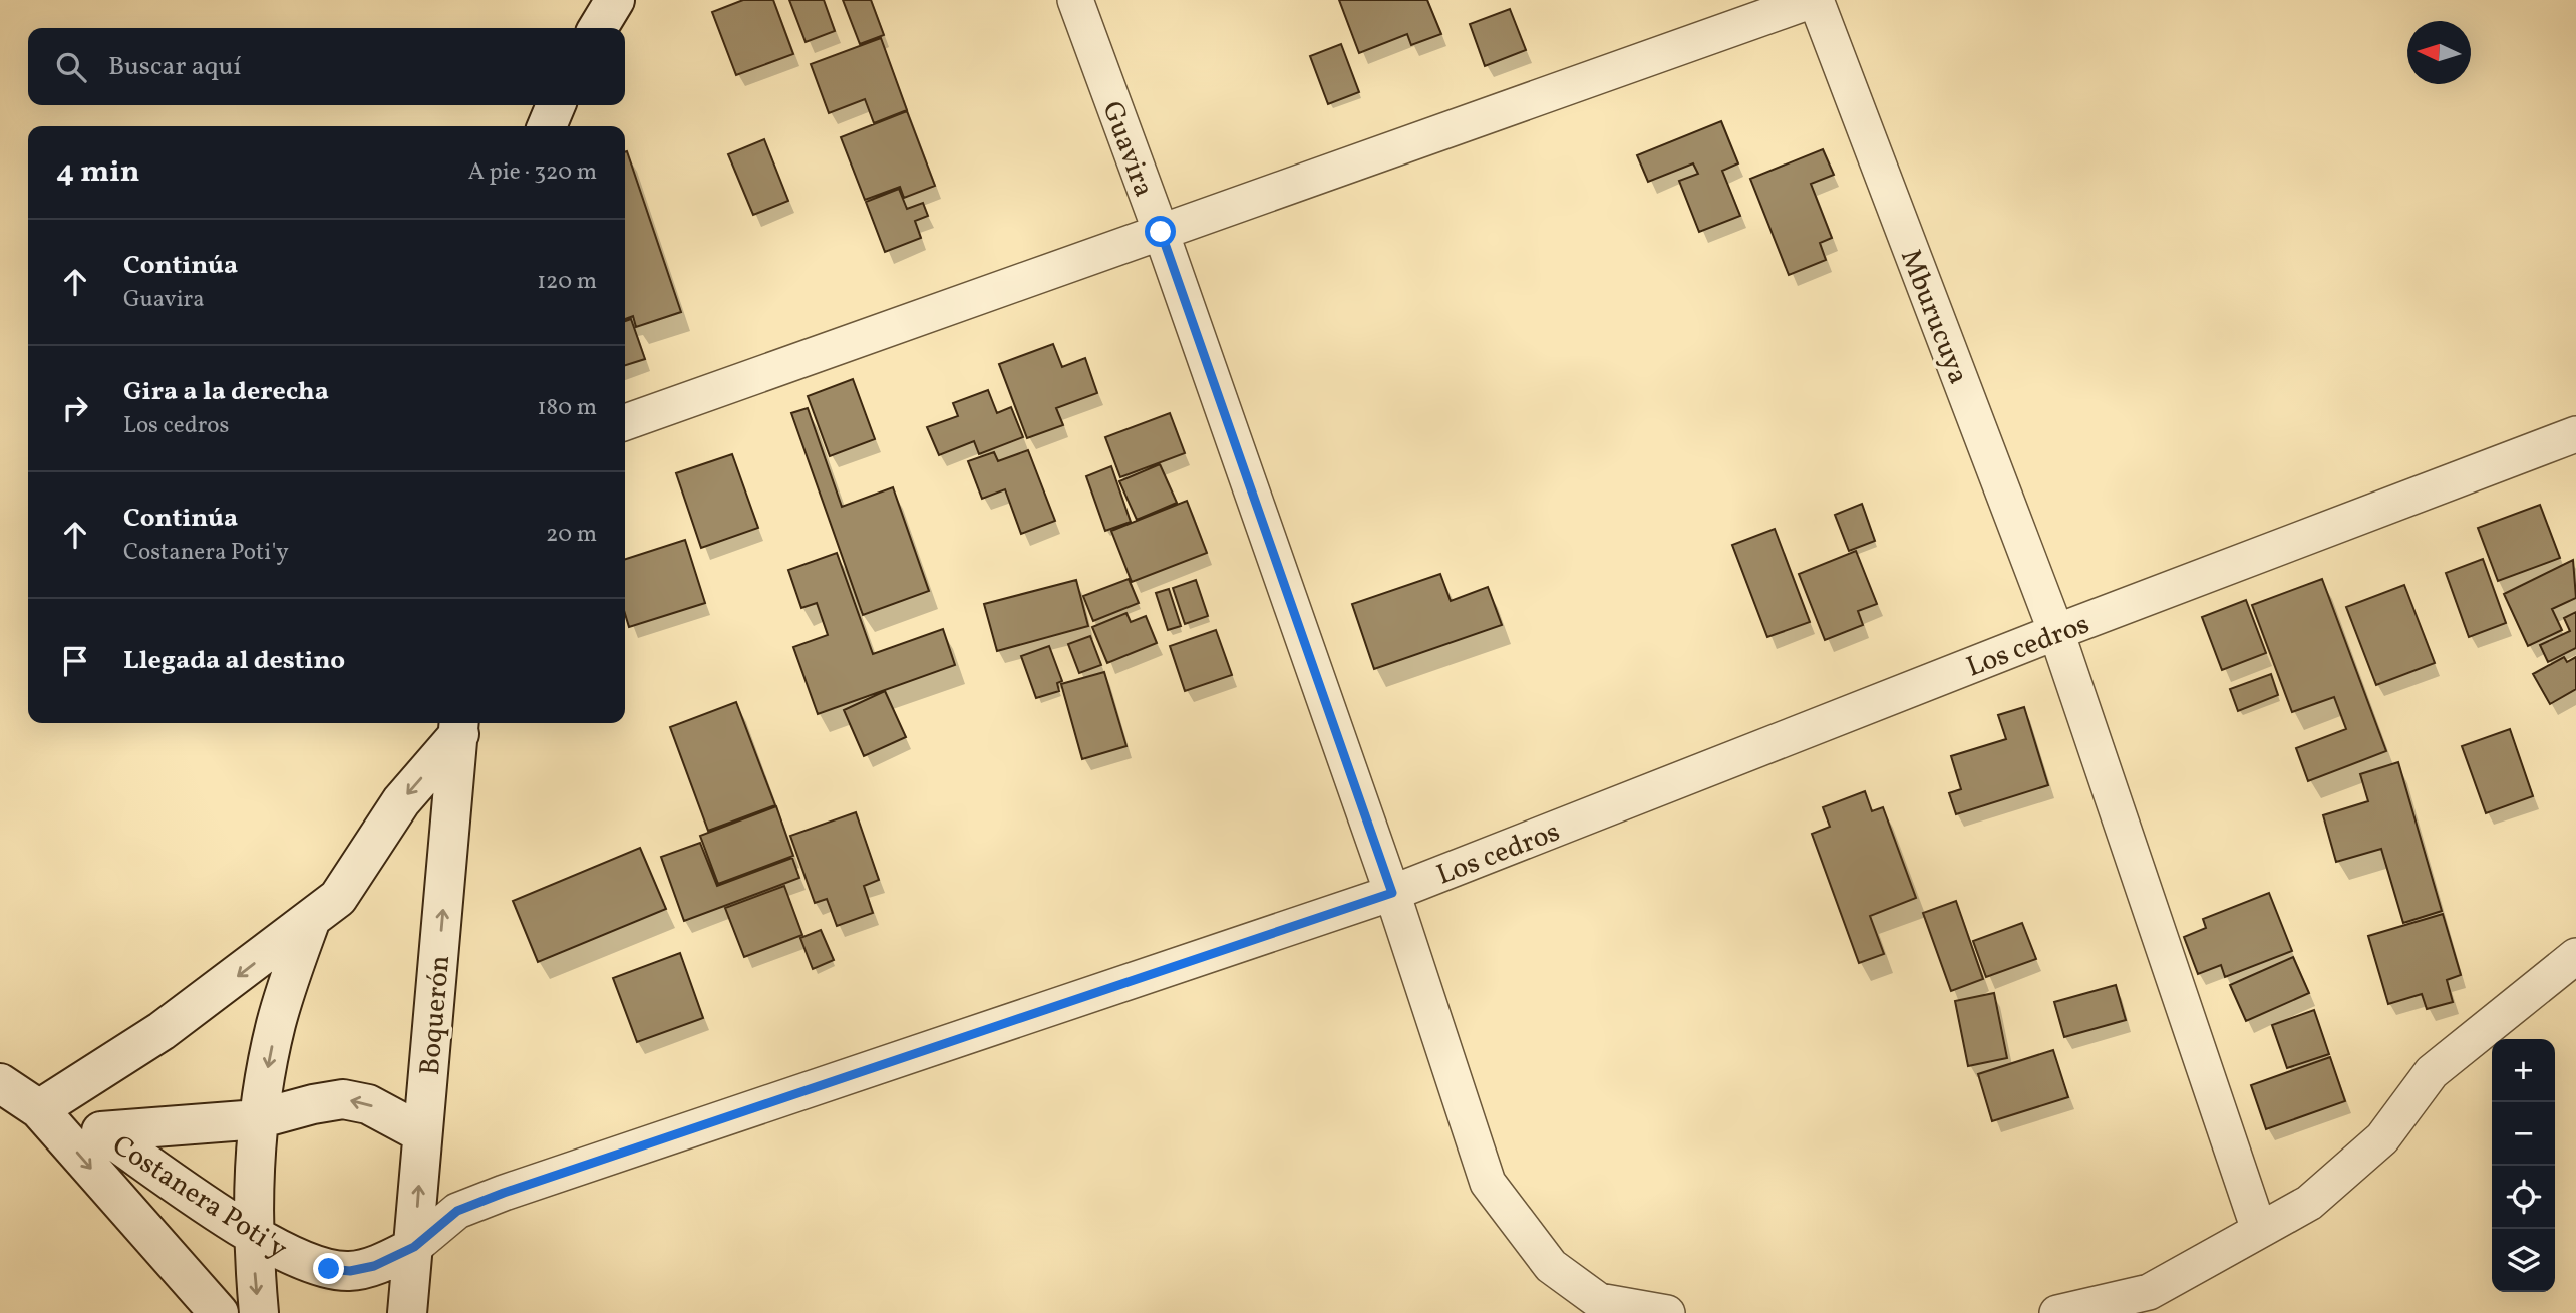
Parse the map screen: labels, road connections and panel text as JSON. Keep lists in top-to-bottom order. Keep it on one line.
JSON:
{"streets":{"street":["Guavira","Mburucuya","Los cedros","Boquerón","Costanera Poti'y"]},"crossings":[["Guavira","Los cedros"],["Mburucuya","Los cedros"],["Los cedros","Boquerón"],["Los cedros","Costanera Poti'y"],["Boquerón","Costanera Poti'y"]],"north":"left","page":{"search":"Buscar aquí","heading":["4 min","A pie · 320 m"],"list":[["Continúa","Guavira","120 m"],["Gira a la derecha","Los cedros","180 m"],["Continúa","Costanera Poti'y","20 m"],"Llegada al destino"],"map_buttons":["+","−"]}}
